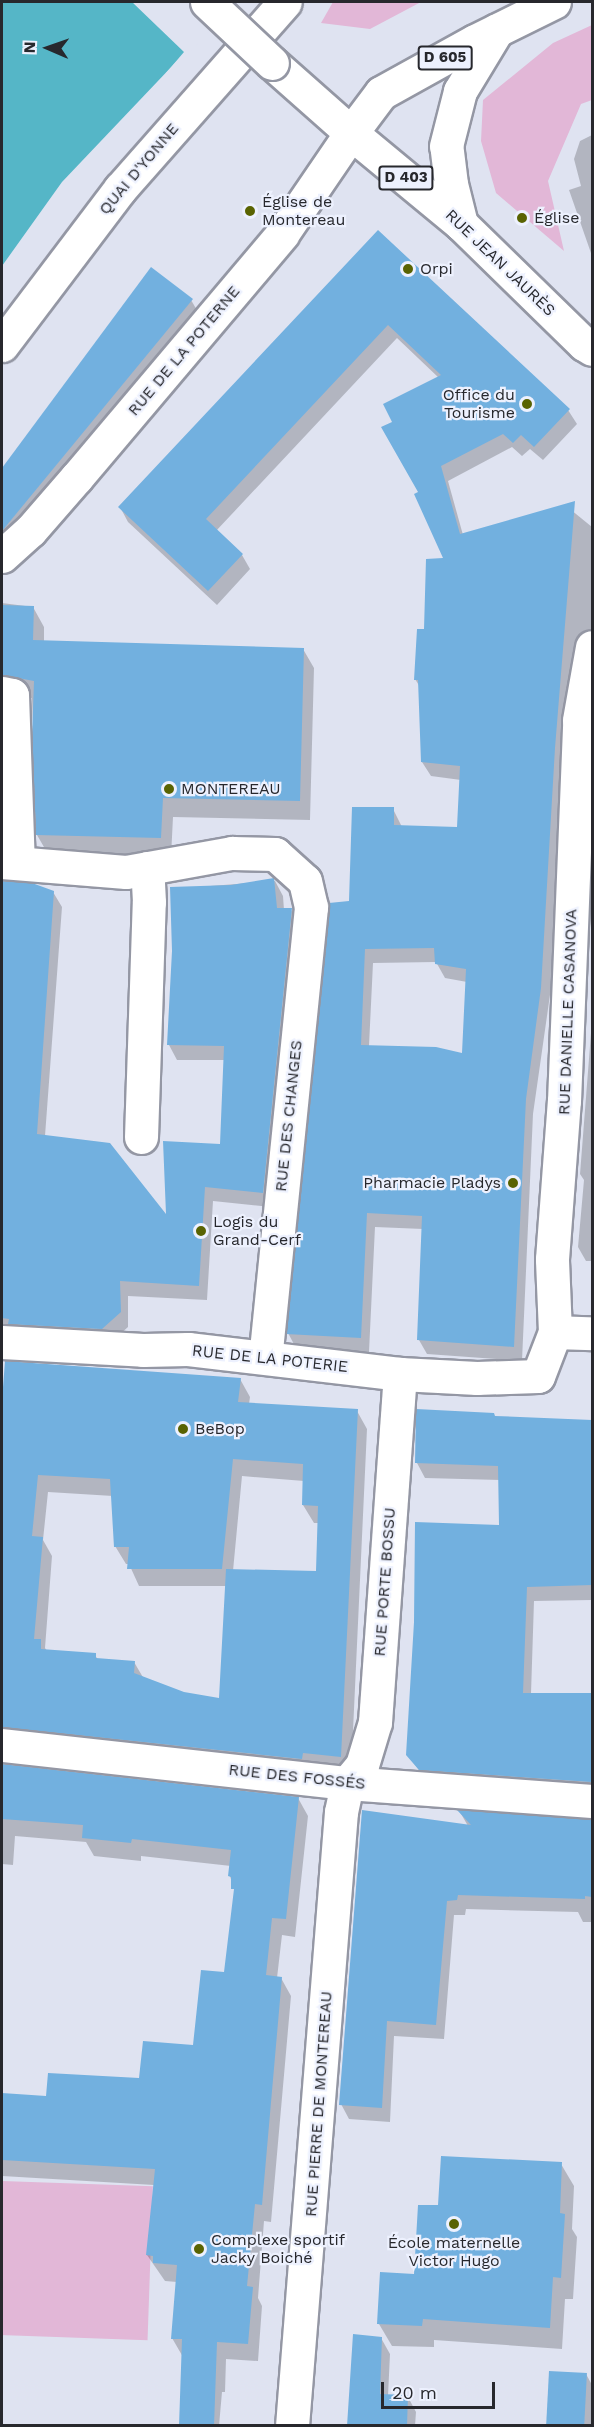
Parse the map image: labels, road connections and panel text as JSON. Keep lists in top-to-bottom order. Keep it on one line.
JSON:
{"streets":{"street":["D 605","QUAI D'YONNE","D 403","RUE JEAN JAURÈS","RUE DE LA POTERNE","RUE DANIELLE CASANOVA","RUE DES CHANGES","RUE DE LA POTERIE","RUE PORTE BOSSU","RUE DES FOSSÉS","RUE PIERRE DE MONTEREAU"]},"crossings":[["D 605","RUE JEAN JAURÈS"],["D 605","RUE DE LA POTERNE"],["RUE JEAN JAURÈS","RUE DE LA POTERNE"],["RUE DANIELLE CASANOVA","RUE DE LA POTERIE"],["RUE DES CHANGES","RUE DE LA POTERIE"],["RUE DE LA POTERIE","RUE PORTE BOSSU"],["RUE PORTE BOSSU","RUE DES FOSSÉS"],["RUE PORTE BOSSU","RUE PIERRE DE MONTEREAU"],["RUE DES FOSSÉS","RUE PIERRE DE MONTEREAU"]],"places":["Église de Montereau","Église","Orpi","Office du Tourisme","MONTEREAU","Pharmacie Pladys","Logis du Grand-Cerf","BeBop","École maternelle Victor Hugo","Complexe sportif Jacky Boiché"],"scale_bar":"20 m","north":"left"}
